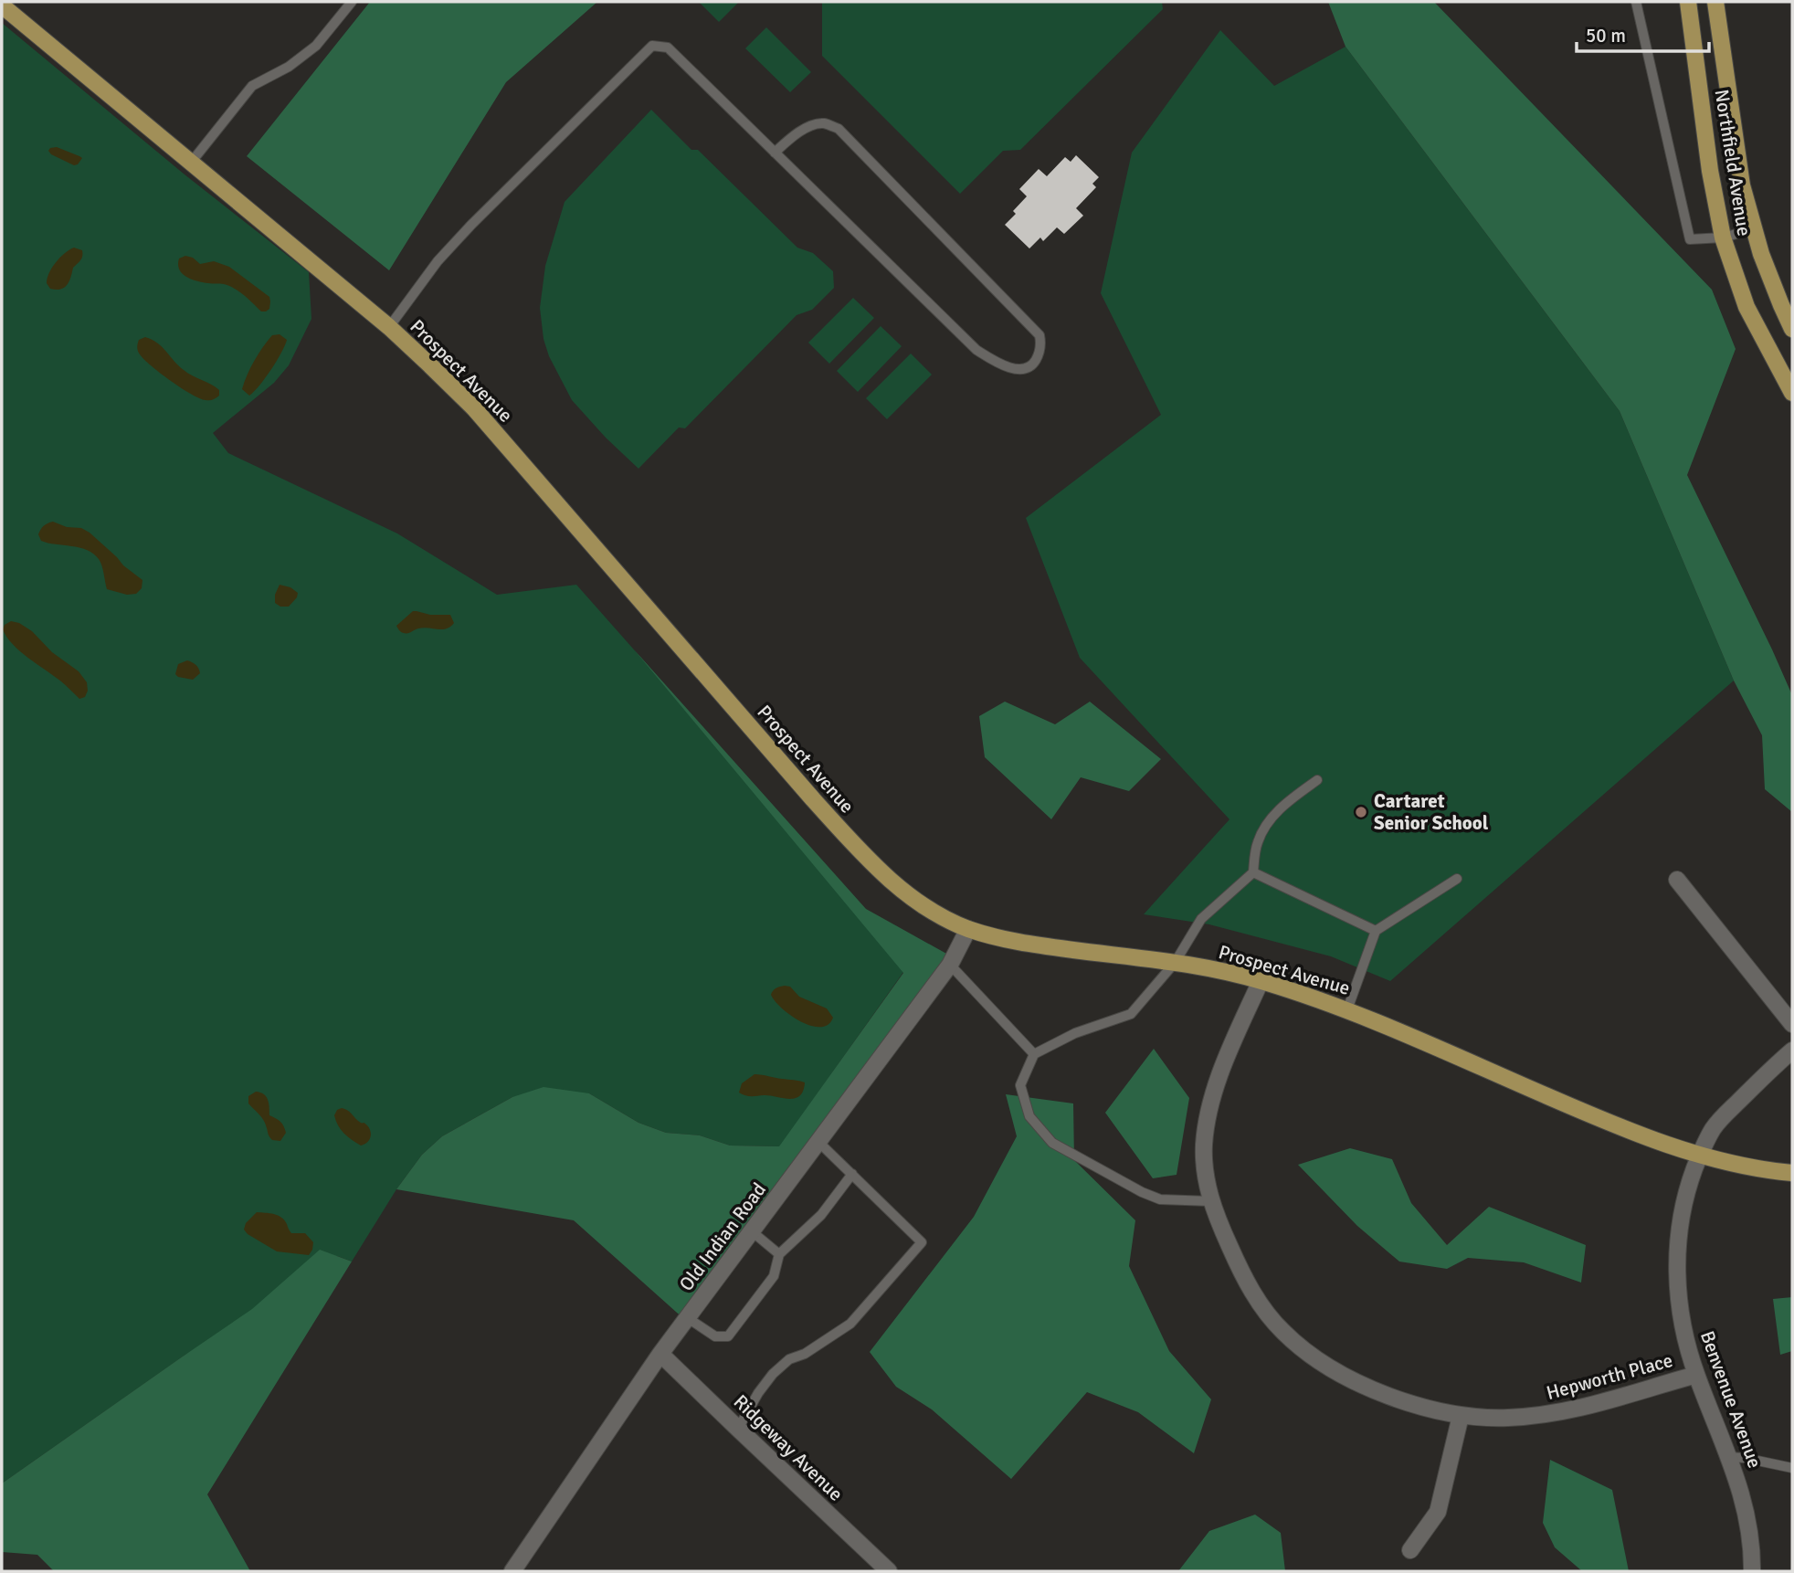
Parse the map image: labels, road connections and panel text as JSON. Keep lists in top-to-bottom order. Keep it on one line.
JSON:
{"streets":{"main road":["Northfield Avenue","Prospect Avenue"],"street":["Old Indian Road","Hepworth Place","Benvenue Avenue","Ridgeway Avenue"]},"crossings":[["Prospect Avenue","Old Indian Road"],["Prospect Avenue","Hepworth Place"],["Prospect Avenue","Benvenue Avenue"],["Old Indian Road","Ridgeway Avenue"],["Hepworth Place","Benvenue Avenue"]],"places":["Cartaret Senior School"],"scale_bar":"50 m"}
